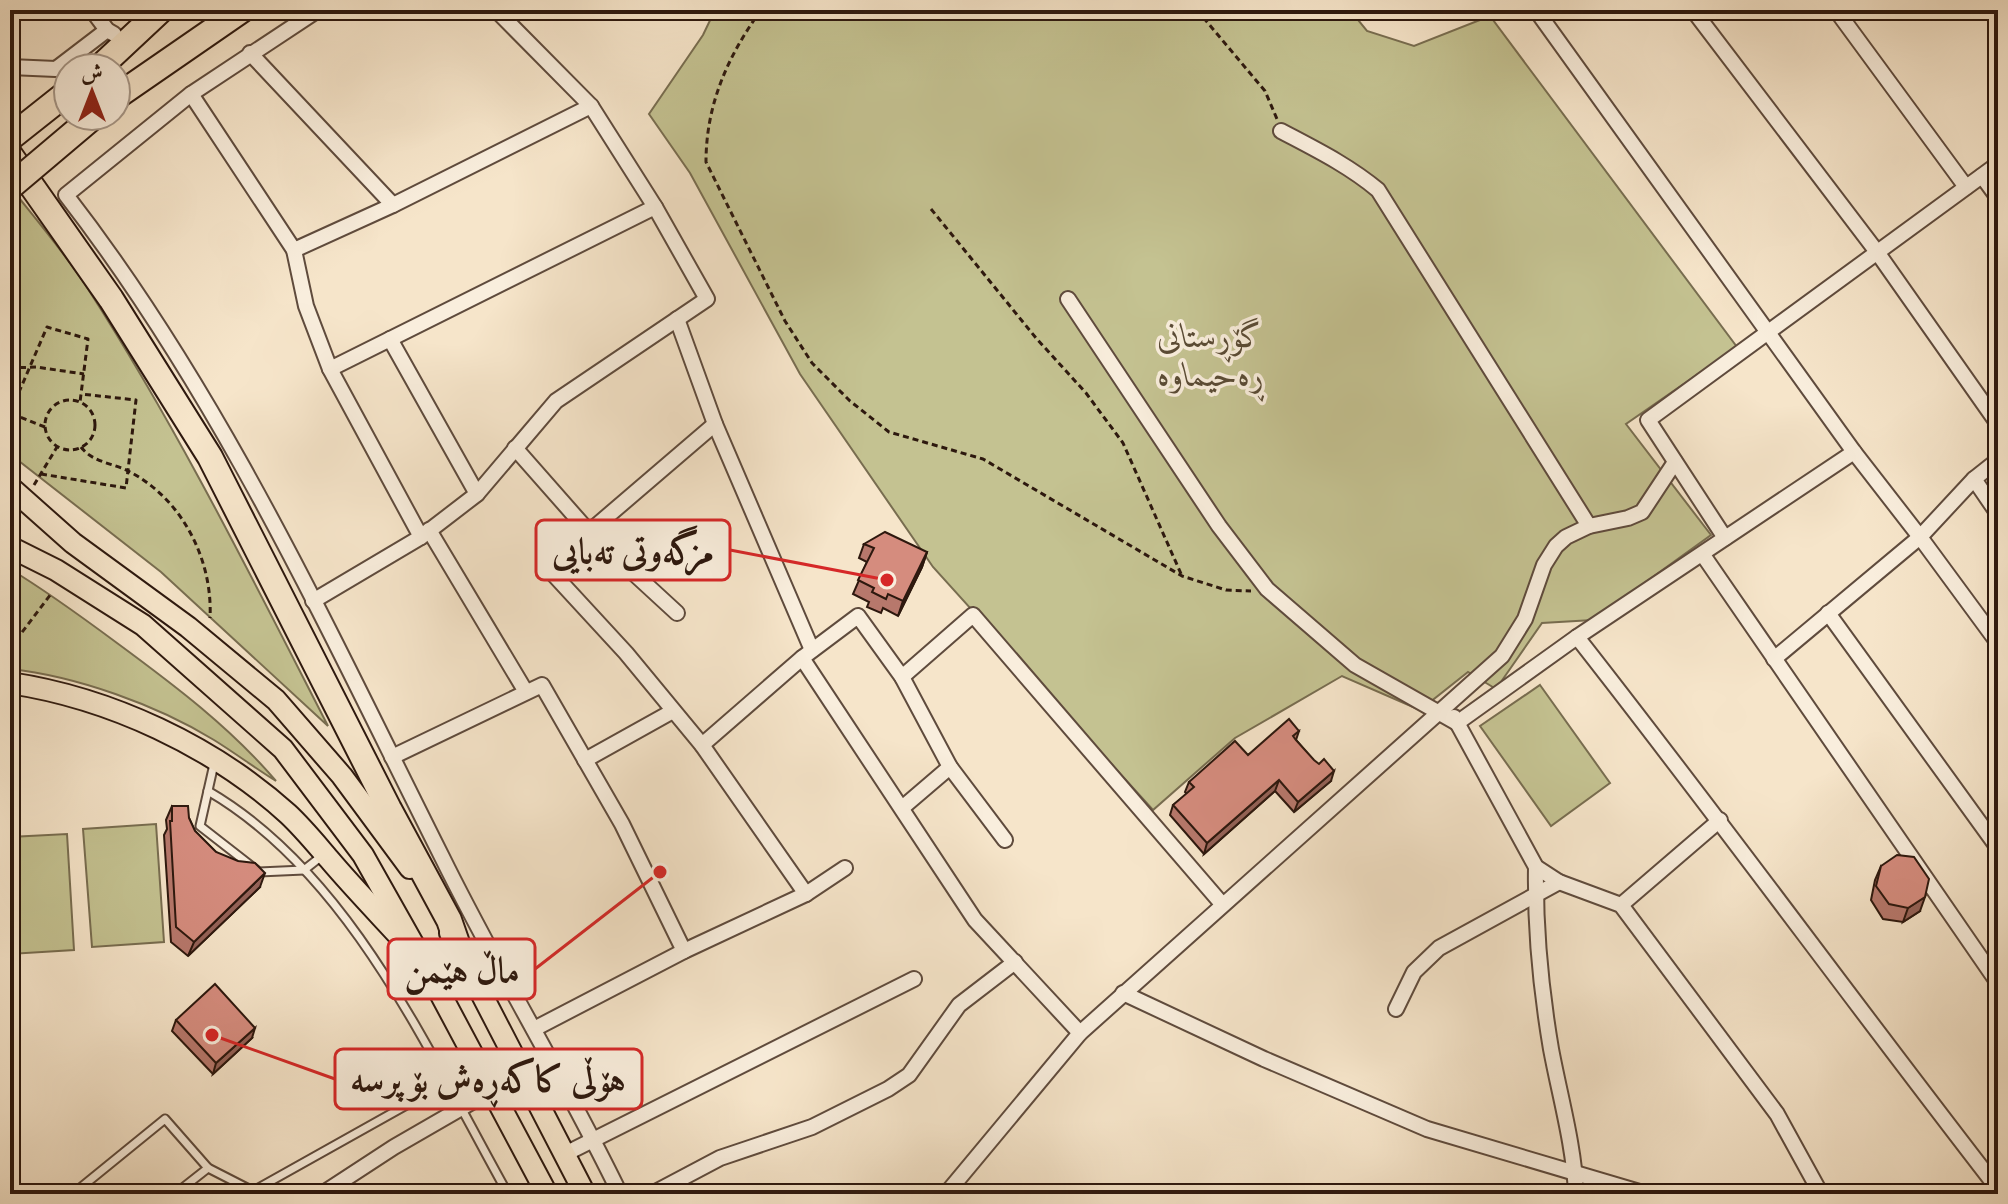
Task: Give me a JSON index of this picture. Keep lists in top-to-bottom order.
{
  "parks": ["گۆڕستانی ڕەحیماوە"],
  "places": ["مزگەوتی تەبایی", "ماڵ هێمن", "هۆڵی کاکەڕەش بۆ پرسە"],
  "north": "top"
}
